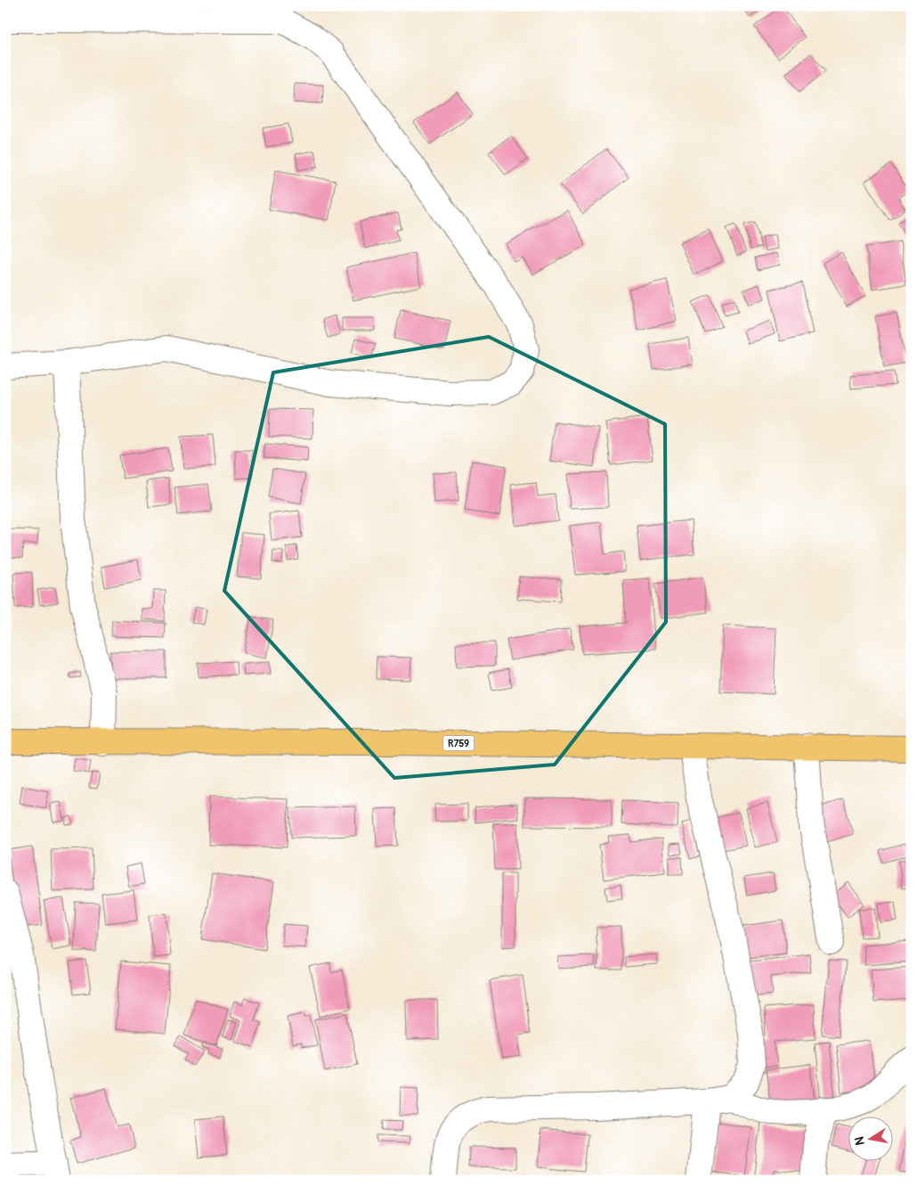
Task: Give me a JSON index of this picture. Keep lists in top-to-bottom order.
{
  "streets": {
    "main road": ["R759"]
  },
  "north": "left"
}
